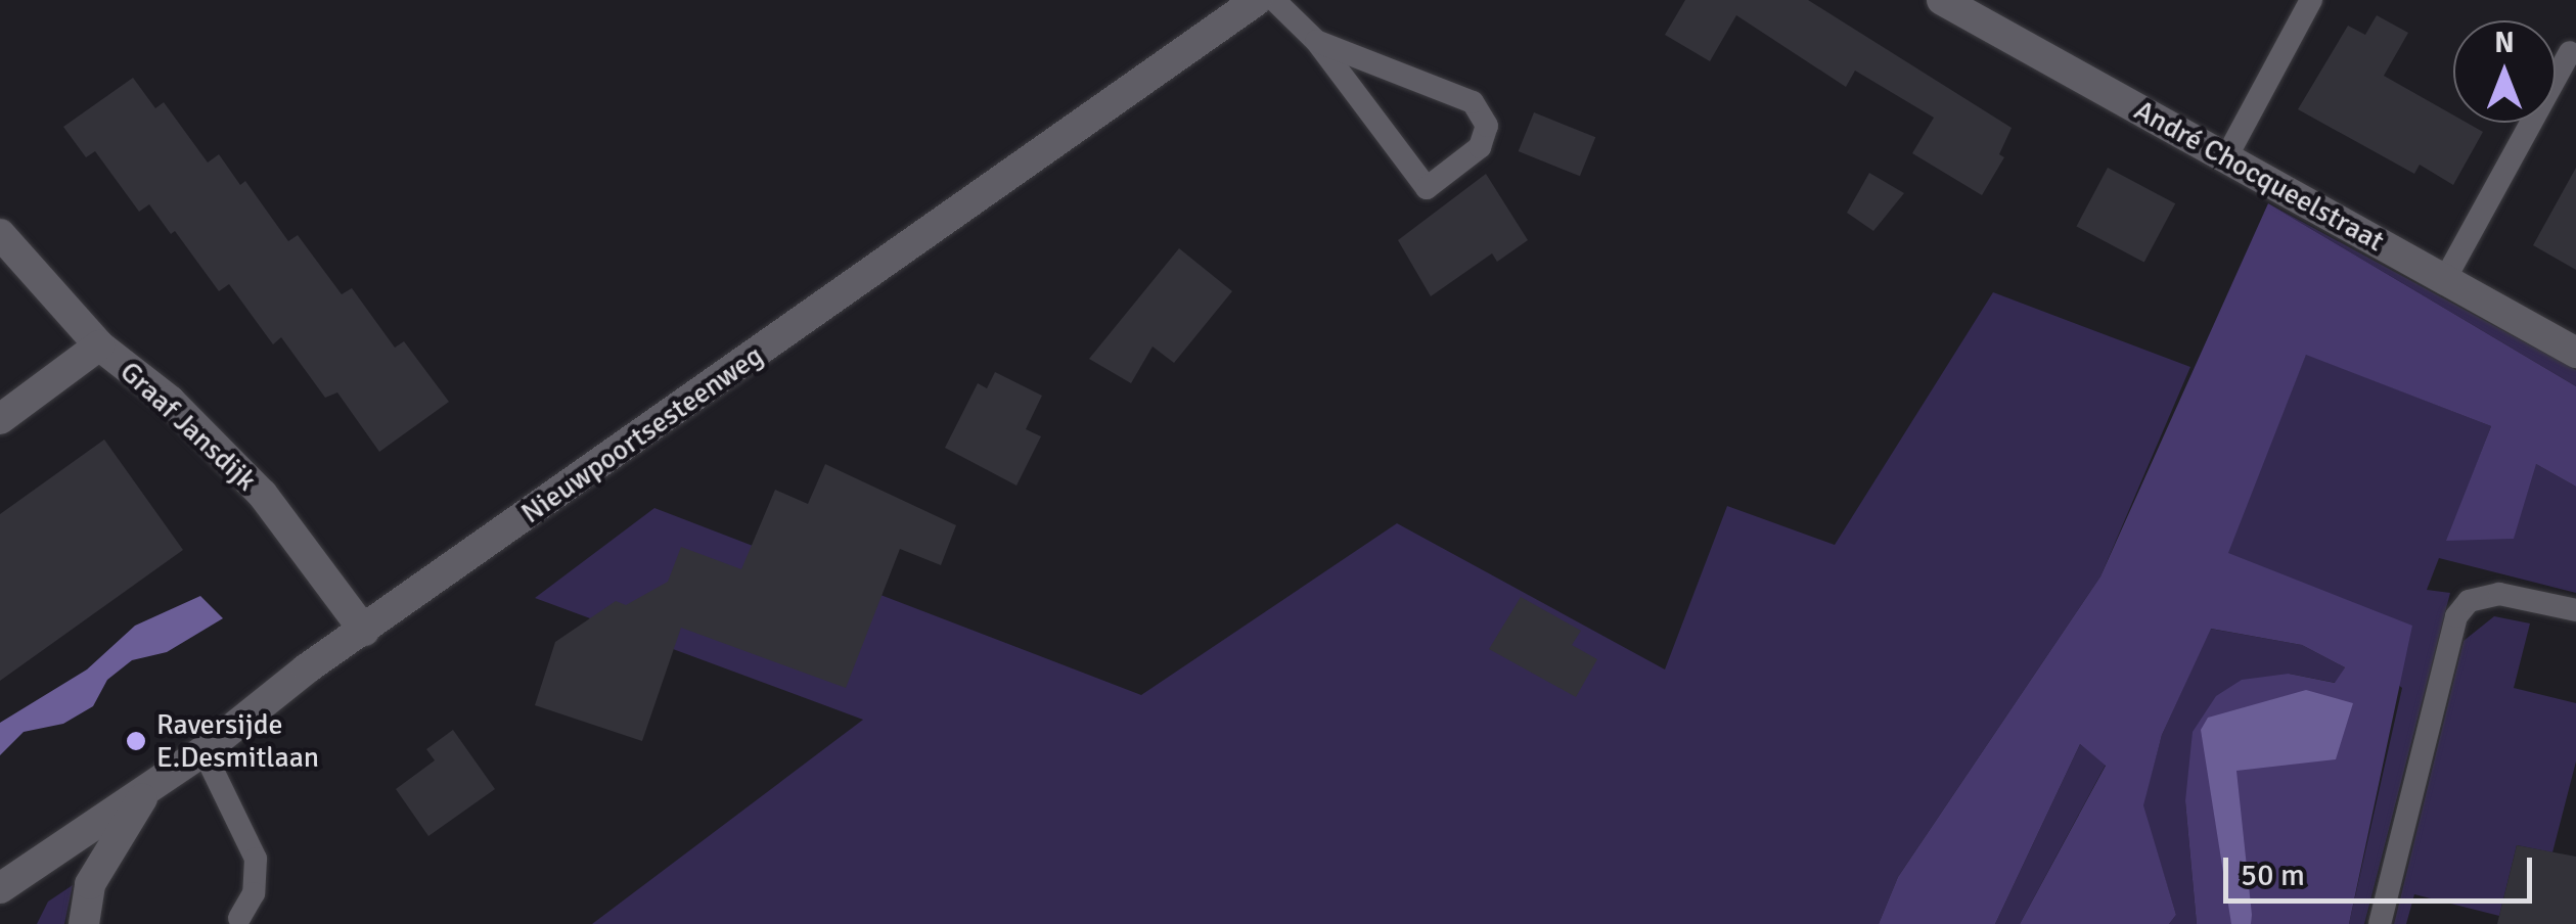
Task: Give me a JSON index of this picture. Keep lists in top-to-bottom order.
{
  "streets": {
    "main road": ["André Chocqueelstraat", "Graaf Jansdijk", "Nieuwpoortsesteenweg"]
  },
  "crossings": [
    ["Graaf Jansdijk", "Nieuwpoortsesteenweg"]
  ],
  "places": ["Raversijde E.Desmitlaan"],
  "scale_bar": "50 m",
  "north": "top"
}
